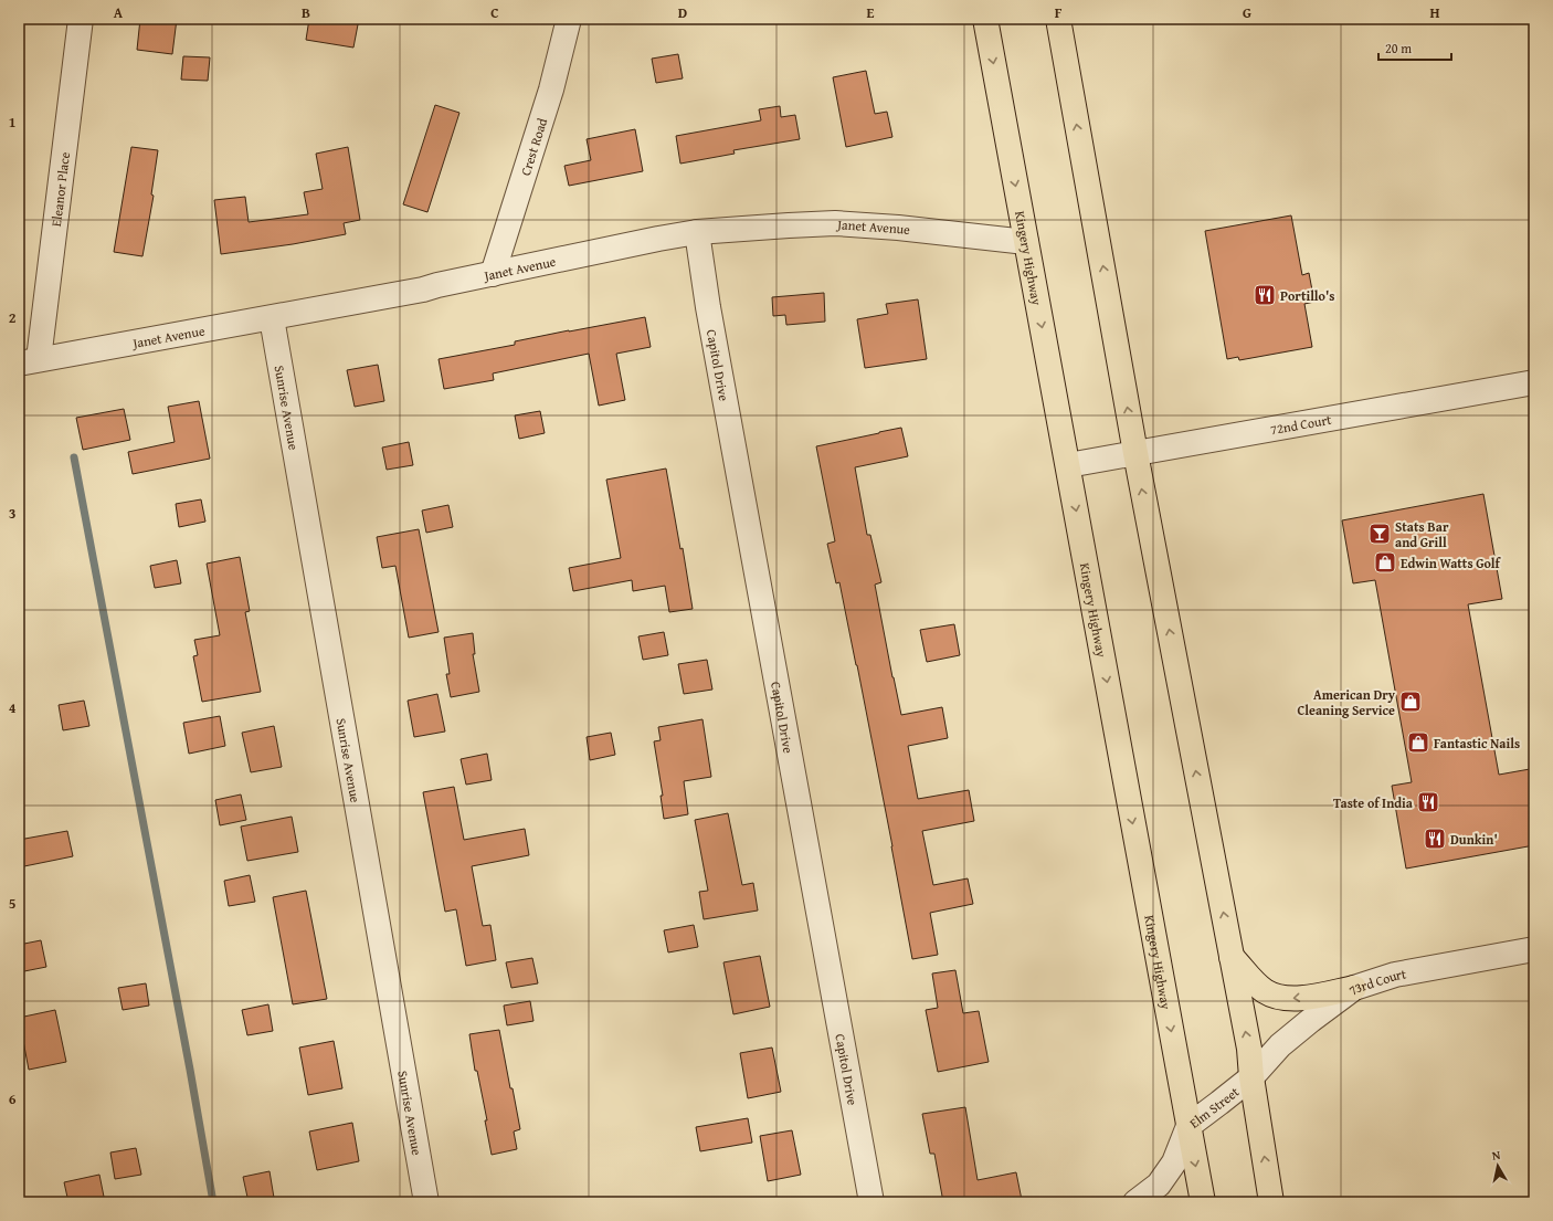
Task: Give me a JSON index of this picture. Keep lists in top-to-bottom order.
{
  "streets": {
    "highway": ["Kingery Highway"],
    "street": [
      "Crest Road",
      "Eleanor Place",
      "Janet Avenue",
      "Capitol Drive",
      "Sunrise Avenue",
      "72nd Court",
      "73rd Court",
      "Elm Street"
    ]
  },
  "crossings": [
    ["Crest Road", "Janet Avenue"],
    ["Eleanor Place", "Janet Avenue"],
    ["Janet Avenue", "Kingery Highway"],
    ["Janet Avenue", "Capitol Drive"],
    ["Janet Avenue", "Sunrise Avenue"],
    ["Kingery Highway", "72nd Court"],
    ["Kingery Highway", "Elm Street"],
    ["73rd Court", "Elm Street"]
  ],
  "places": {
    "restaurant": ["Portillo's", "Taste of India", "Dunkin'"],
    "bar": ["Stats Bar and Grill"],
    "shop": ["Edwin Watts Golf", "American Dry Cleaning Service", "Fantastic Nails"]
  },
  "scale_bar": "20 m",
  "north": "top",
  "grid": {
    "columns": [
      "A",
      "B",
      "C",
      "D",
      "E",
      "F",
      "G",
      "H"
    ],
    "rows": [
      "1",
      "2",
      "3",
      "4",
      "5",
      "6"
    ]
  }
}
